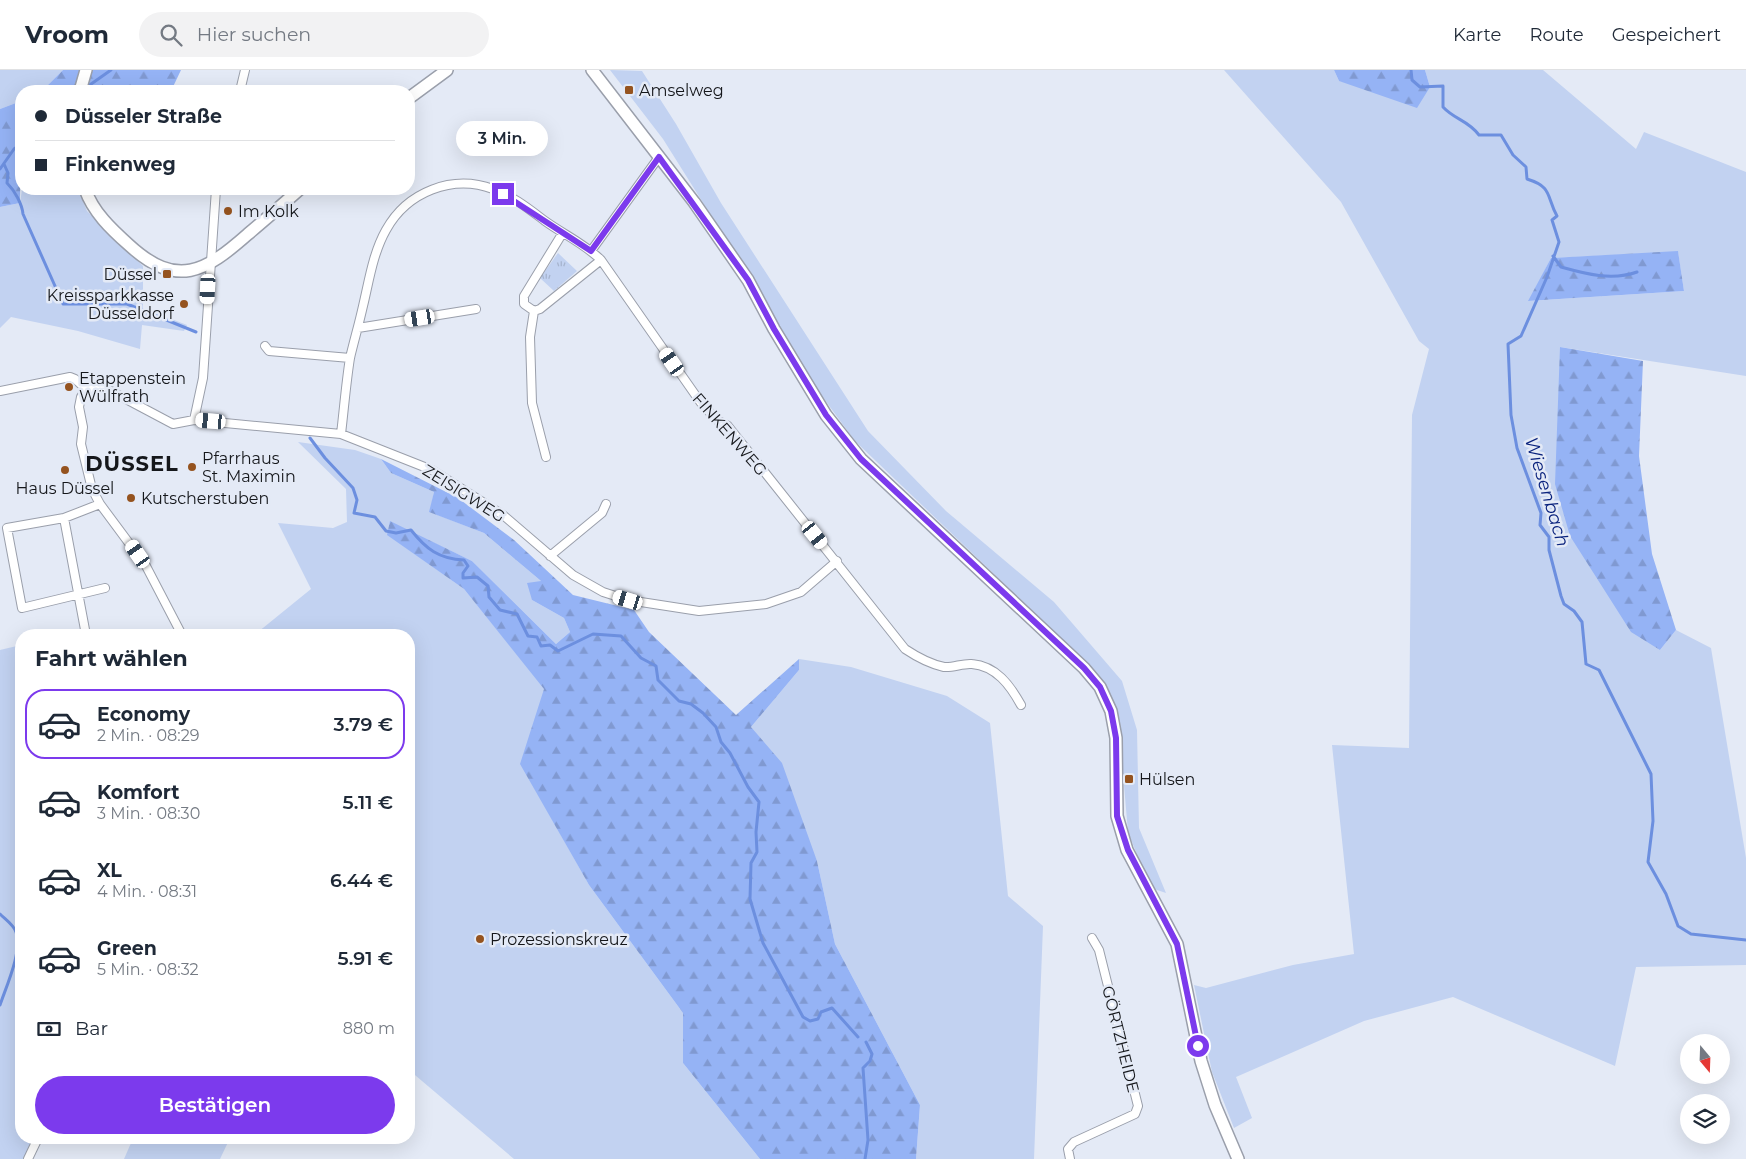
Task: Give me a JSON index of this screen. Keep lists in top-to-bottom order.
{
  "streets": {
    "street": ["FINKENWEG", "ZEISIGWEG", "GÖRTZHEIDE"]
  },
  "crossings": [
    ["FINKENWEG", "ZEISIGWEG"]
  ],
  "districts": ["DÜSSEL"],
  "water": ["Wiesenbach"],
  "places": {
    "transit": ["Amselweg", "Düssel", "Hülsen"],
    "other": [
      "Im Kolk",
      "Kreissparkkasse Düsseldorf",
      "Etappenstein Wülfrath",
      "Pfarrhaus St. Maximin",
      "Haus Düssel",
      "Kutscherstuben",
      "Prozessionskreuz"
    ]
  },
  "north": "bottom",
  "page": {
    "header": "Vroom",
    "search": "Hier suchen",
    "nav": ["Karte", "Route", "Gespeichert"],
    "banner": ["Düsseler Straße", "Finkenweg"],
    "bubble": "3 Min.",
    "heading": "Fahrt wählen",
    "list": [
      {
        "name": "Economy",
        "note": "2 Min. · 08:29",
        "value": "3.79 €"
      },
      {
        "name": "Komfort",
        "note": "3 Min. · 08:30",
        "value": "5.11 €"
      },
      {
        "name": "XL",
        "note": "4 Min. · 08:31",
        "value": "6.44 €"
      },
      {
        "name": "Green",
        "note": "5 Min. · 08:32",
        "value": "5.91 €"
      }
    ],
    "pay": ["Bar", "880 m"],
    "buttons": "Bestätigen"
  }
}
